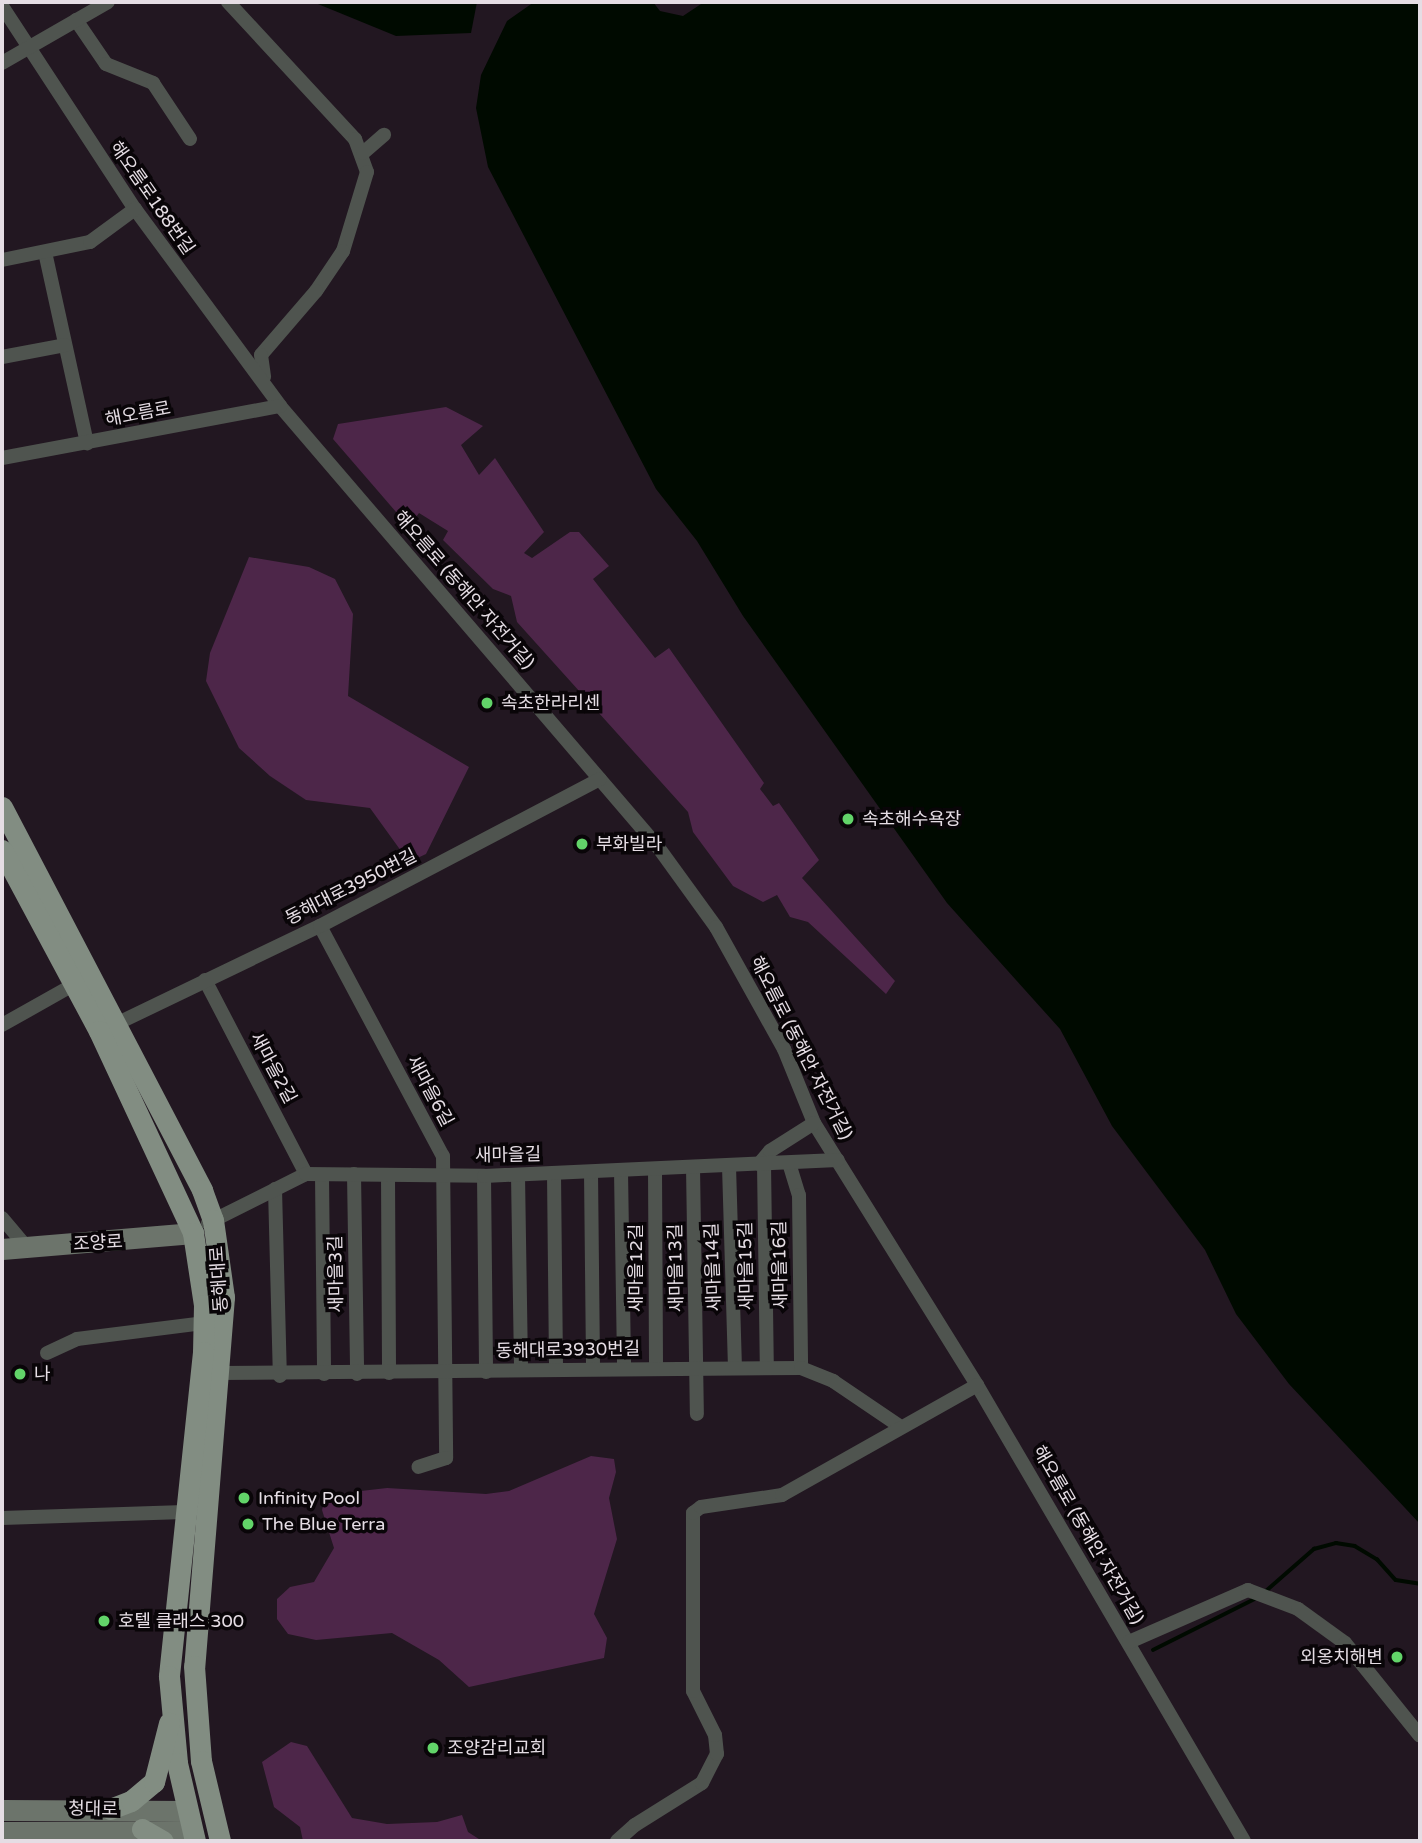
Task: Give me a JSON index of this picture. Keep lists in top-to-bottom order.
{
  "streets": {
    "main road": ["동해대로"],
    "street": [
      "해오름로188번길",
      "해오름로",
      "해오름로 (동해안 자전거길)",
      "동해대로3950번길",
      "새마을2길",
      "새마을6길",
      "새마을길",
      "조양로",
      "새마을16길",
      "새마을15길",
      "새마을14길",
      "새마을12길",
      "새마을13길",
      "새마을3길",
      "동해대로3930번길",
      "청대로"
    ]
  },
  "crossings": [
    ["해오름로188번길", "해오름로"],
    ["해오름로188번길", "해오름로 (동해안 자전거길)"],
    ["해오름로", "해오름로 (동해안 자전거길)"],
    ["해오름로 (동해안 자전거길)", "동해대로3950번길"],
    ["해오름로 (동해안 자전거길)", "새마을길"],
    ["동해대로3950번길", "새마을2길"],
    ["동해대로3950번길", "새마을6길"],
    ["동해대로3950번길", "동해대로"],
    ["새마을2길", "새마을길"],
    ["새마을6길", "새마을길"],
    ["새마을6길", "동해대로3930번길"],
    ["새마을길", "조양로"],
    ["새마을길", "새마을16길"],
    ["새마을길", "새마을15길"],
    ["새마을길", "새마을14길"],
    ["새마을길", "새마을12길"],
    ["새마을길", "새마을13길"],
    ["새마을길", "새마을3길"],
    ["새마을길", "동해대로"],
    ["조양로", "동해대로"],
    ["새마을16길", "동해대로3930번길"],
    ["새마을15길", "동해대로3930번길"],
    ["새마을14길", "동해대로3930번길"],
    ["새마을12길", "동해대로3930번길"],
    ["새마을13길", "동해대로3930번길"],
    ["새마을3길", "동해대로3930번길"],
    ["동해대로", "동해대로3930번길"],
    ["동해대로", "청대로"]
  ],
  "places": [
    "속초한라리센",
    "속초해수욕장",
    "부화빌라",
    "나",
    "Infinity Pool",
    "The Blue Terra",
    "호텔 클래스 300",
    "외옹치해변",
    "조양감리교회"
  ]
}
